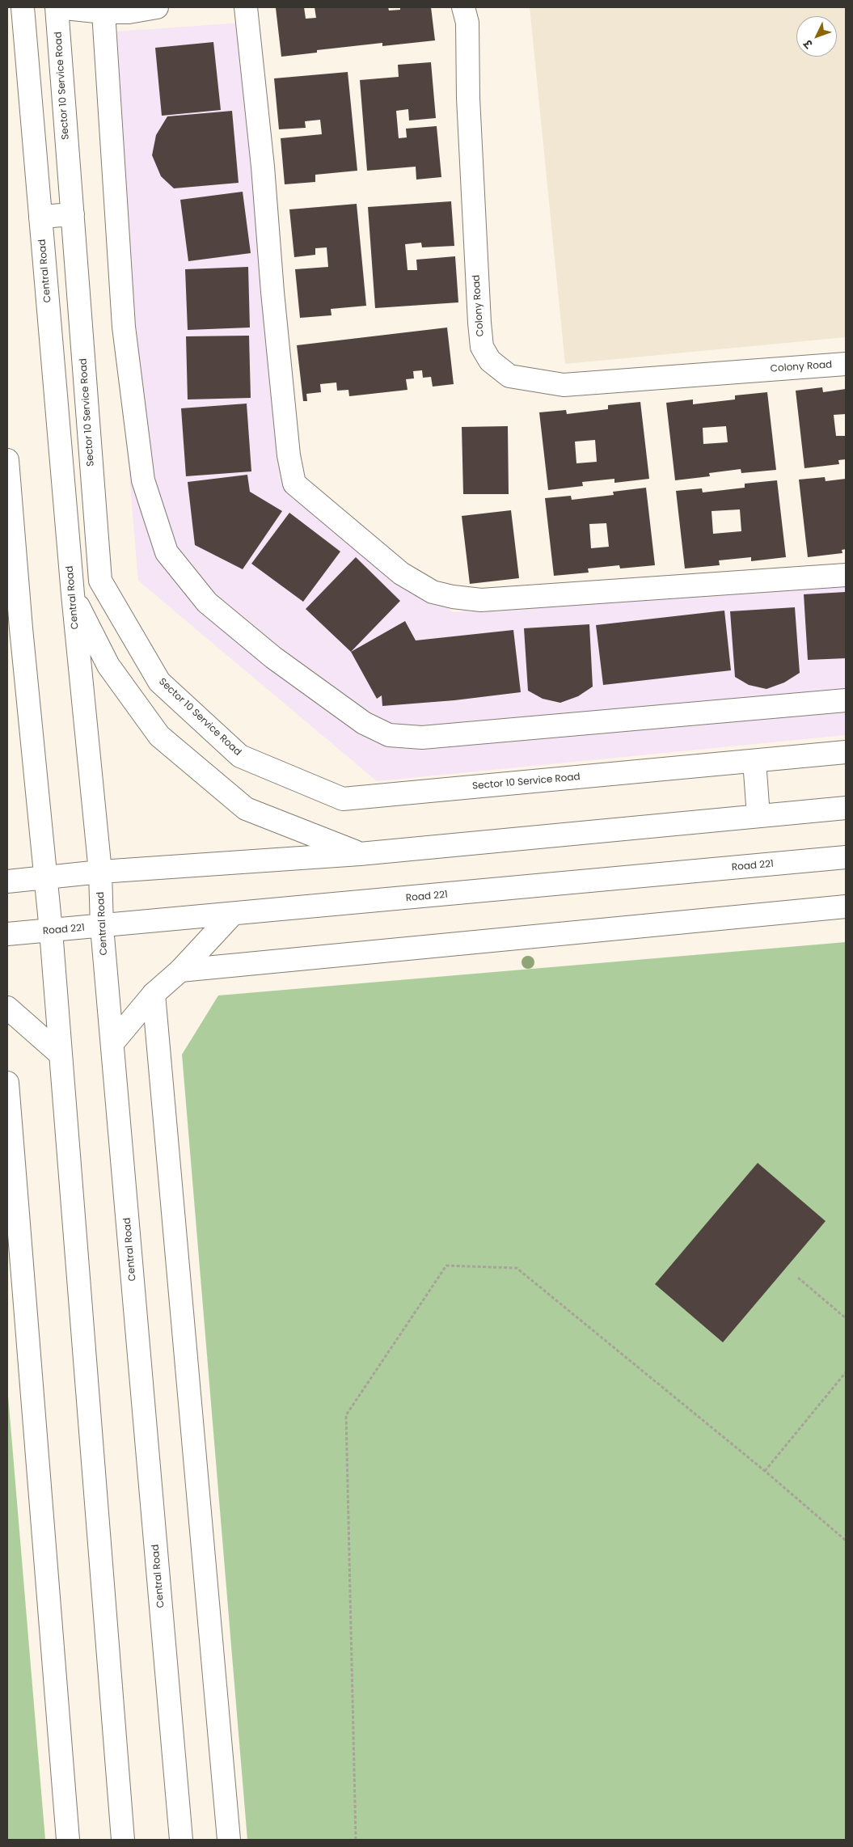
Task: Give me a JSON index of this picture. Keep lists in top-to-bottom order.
{
  "streets": {
    "street": [
      "Sector 10 Service Road",
      "Central Road",
      "Colony Road",
      "Road 221"
    ]
  },
  "crossings": [
    ["Central Road", "Road 221"]
  ],
  "north": "bottom left"
}
